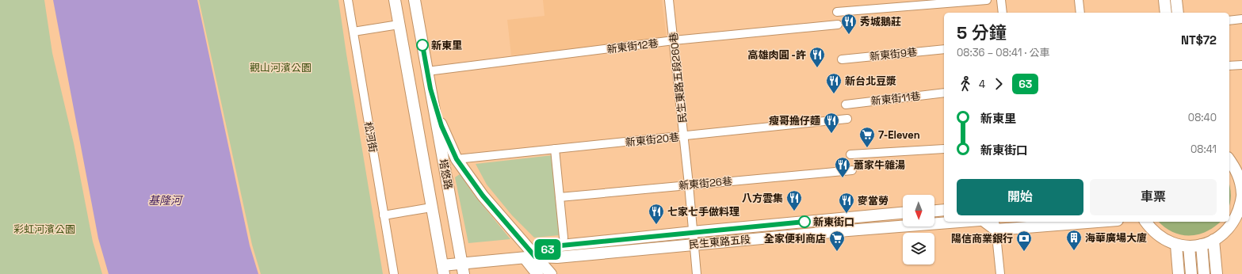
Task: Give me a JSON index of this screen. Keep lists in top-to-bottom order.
{
  "streets": {
    "street": [
      "新東街12巷",
      "新東街9巷",
      "民生東路五段260巷",
      "新東街11巷",
      "松河街",
      "新東街20巷",
      "塔悠路",
      "新東街26巷",
      "民生東路五段"
    ]
  },
  "crossings": [
    ["新東街12巷", "民生東路五段260巷"],
    ["新東街12巷", "塔悠路"],
    ["民生東路五段260巷", "新東街20巷"],
    ["民生東路五段260巷", "新東街26巷"],
    ["民生東路五段260巷", "民生東路五段"],
    ["塔悠路", "民生東路五段"]
  ],
  "water": ["基隆河"],
  "parks": ["觀山河濱公園", "彩虹河濱公園"],
  "places": {
    "restaurant": [
      "秀城鵝莊",
      "高雄肉圓 -許",
      "新台北豆漿",
      "瘦哥擔仔麵",
      "蕭家牛雜湯",
      "八方雲集",
      "麥當勞",
      "七家七手做料理"
    ],
    "other": ["新東里", "新東街口"],
    "supermarket": ["7-Eleven", "全家便利商店"],
    "building": ["海華廣場大廈"],
    "bank": ["陽信商業銀行"]
  },
  "lines": ["bus line 63"],
  "north": "bottom",
  "page": {
    "on_map": "63",
    "heading": ["5 分鐘", "08:36 – 08:41 · 公車", "NT$72"],
    "legs": ["4", "63"],
    "list": [
      {
        "name": "新東里",
        "value": "08:40"
      },
      {
        "name": "新東街口",
        "value": "08:41"
      }
    ],
    "buttons": ["開始", "車票"]
  }
}
